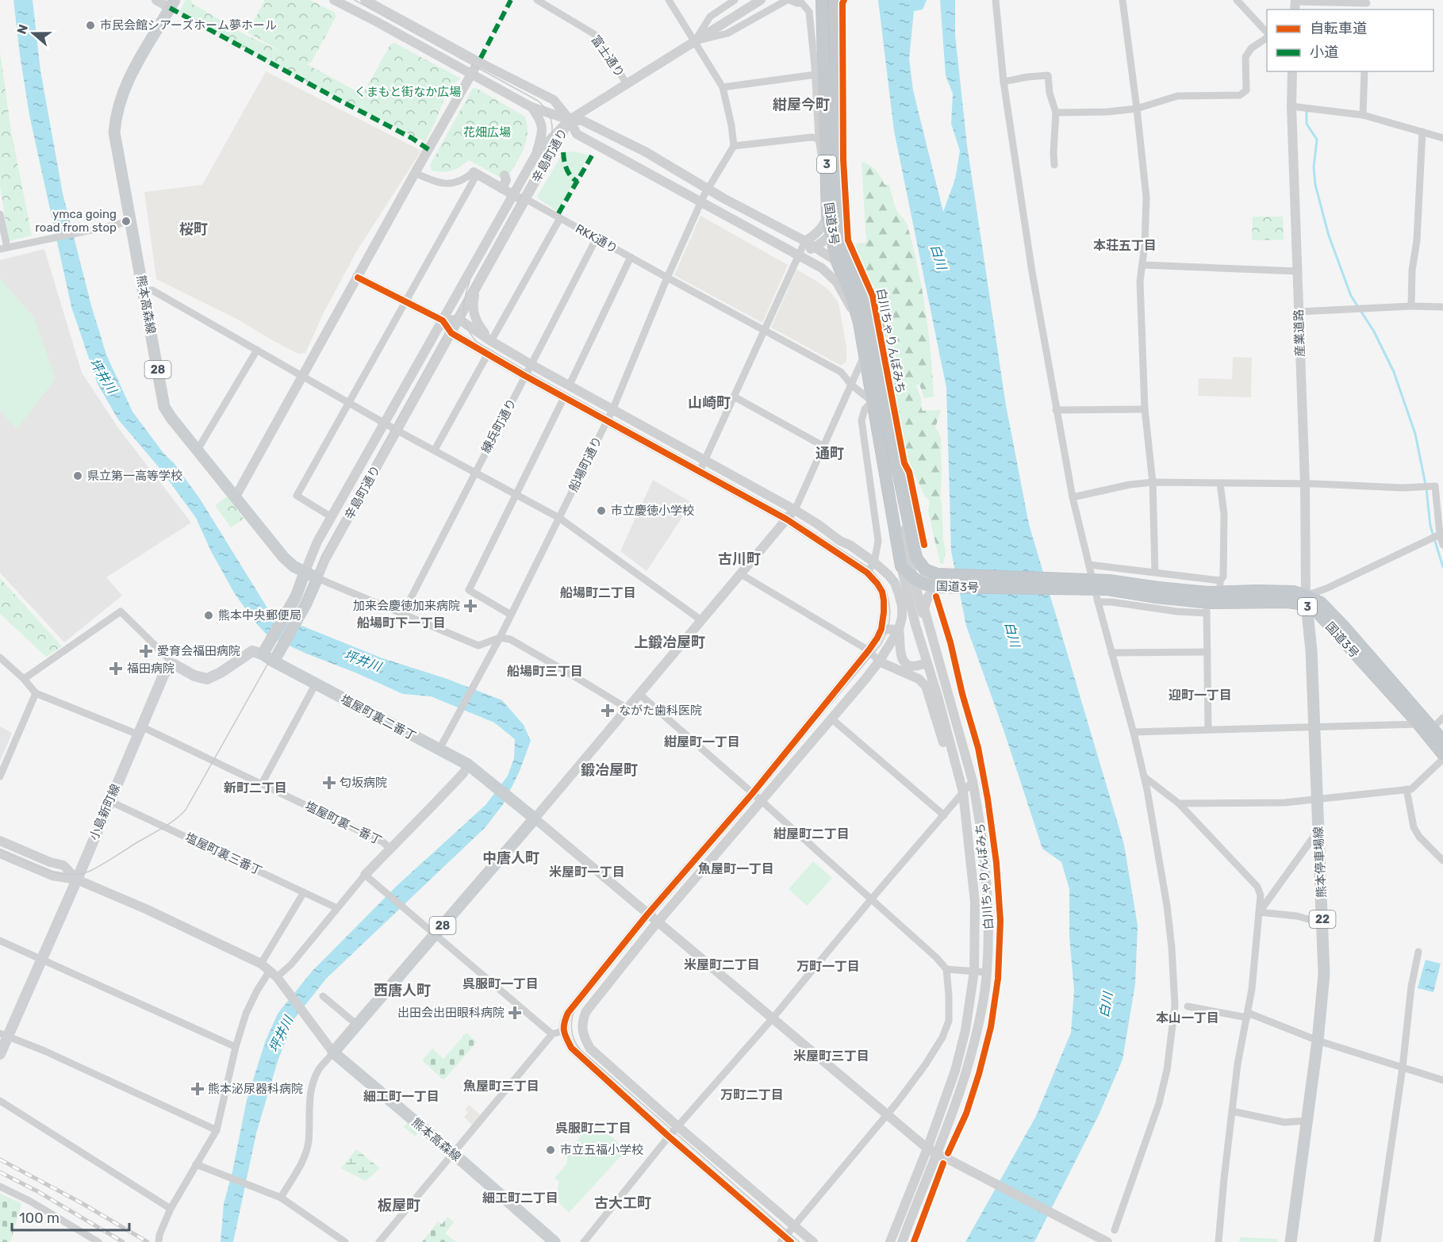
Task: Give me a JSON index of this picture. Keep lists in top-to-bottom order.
{
  "streets": {
    "highway": ["3", "国道3号"],
    "main road": [
      "熊本高森線",
      "28",
      "塩屋町裏二番丁",
      "小島新町線",
      "熊本停車場線",
      "22"
    ],
    "street": [
      "富士通り",
      "辛島町通り",
      "RKK通り",
      "産業道路",
      "練兵町通り",
      "船場町通り",
      "塩屋町裏一番丁",
      "塩屋町裏三番丁"
    ],
    "cycle path": ["白川ちゃりんぽみち"]
  },
  "crossings": [
    ["辛島町通り", "RKK通り"],
    ["辛島町通り", "熊本高森線"],
    ["国道3号", "RKK通り"],
    ["国道3号", "産業道路"],
    ["国道3号", "熊本停車場線"],
    ["RKK通り", "練兵町通り"],
    ["RKK通り", "船場町通り"],
    ["熊本高森線", "28"],
    ["産業道路", "熊本停車場線"],
    ["28", "塩屋町裏二番丁"],
    ["船場町通り", "塩屋町裏二番丁"],
    ["小島新町線", "塩屋町裏一番丁"],
    ["小島新町線", "塩屋町裏三番丁"]
  ],
  "districts": [
    "紺屋今町",
    "桜町",
    "本荘五丁目",
    "山崎町",
    "通町",
    "古川町",
    "船場町二丁目",
    "船場町下一丁目",
    "上鍛冶屋町",
    "船場町三丁目",
    "迎町一丁目",
    "紺屋町一丁目",
    "鍛冶屋町",
    "新町二丁目",
    "紺屋町二丁目",
    "中唐人町",
    "魚屋町一丁目",
    "米屋町一丁目",
    "米屋町二丁目",
    "万町一丁目",
    "呉服町一丁目",
    "西唐人町",
    "本山一丁目",
    "米屋町三丁目",
    "魚屋町三丁目",
    "万町二丁目",
    "細工町一丁目",
    "呉服町二丁目",
    "細工町二丁目",
    "古大工町",
    "板屋町"
  ],
  "water": ["白川", "坪井川"],
  "parks": ["くまもと街なか広場", "花畑広場"],
  "places": {
    "other": [
      "市民会館シアーズホーム夢ホール",
      "ymca going road from stop",
      "県立第一高等学校",
      "市立慶徳小学校",
      "熊本中央郵便局",
      "市立五福小学校"
    ],
    "health": [
      "加来会慶徳加来病院",
      "愛育会福田病院",
      "福田病院",
      "ながた歯科医院",
      "匂坂病院",
      "出田会出田眼科病院",
      "熊本泌尿器科病院"
    ]
  },
  "legend": ["自転車道", "小道"],
  "scale_bar": "100 m",
  "north": "left"
}
